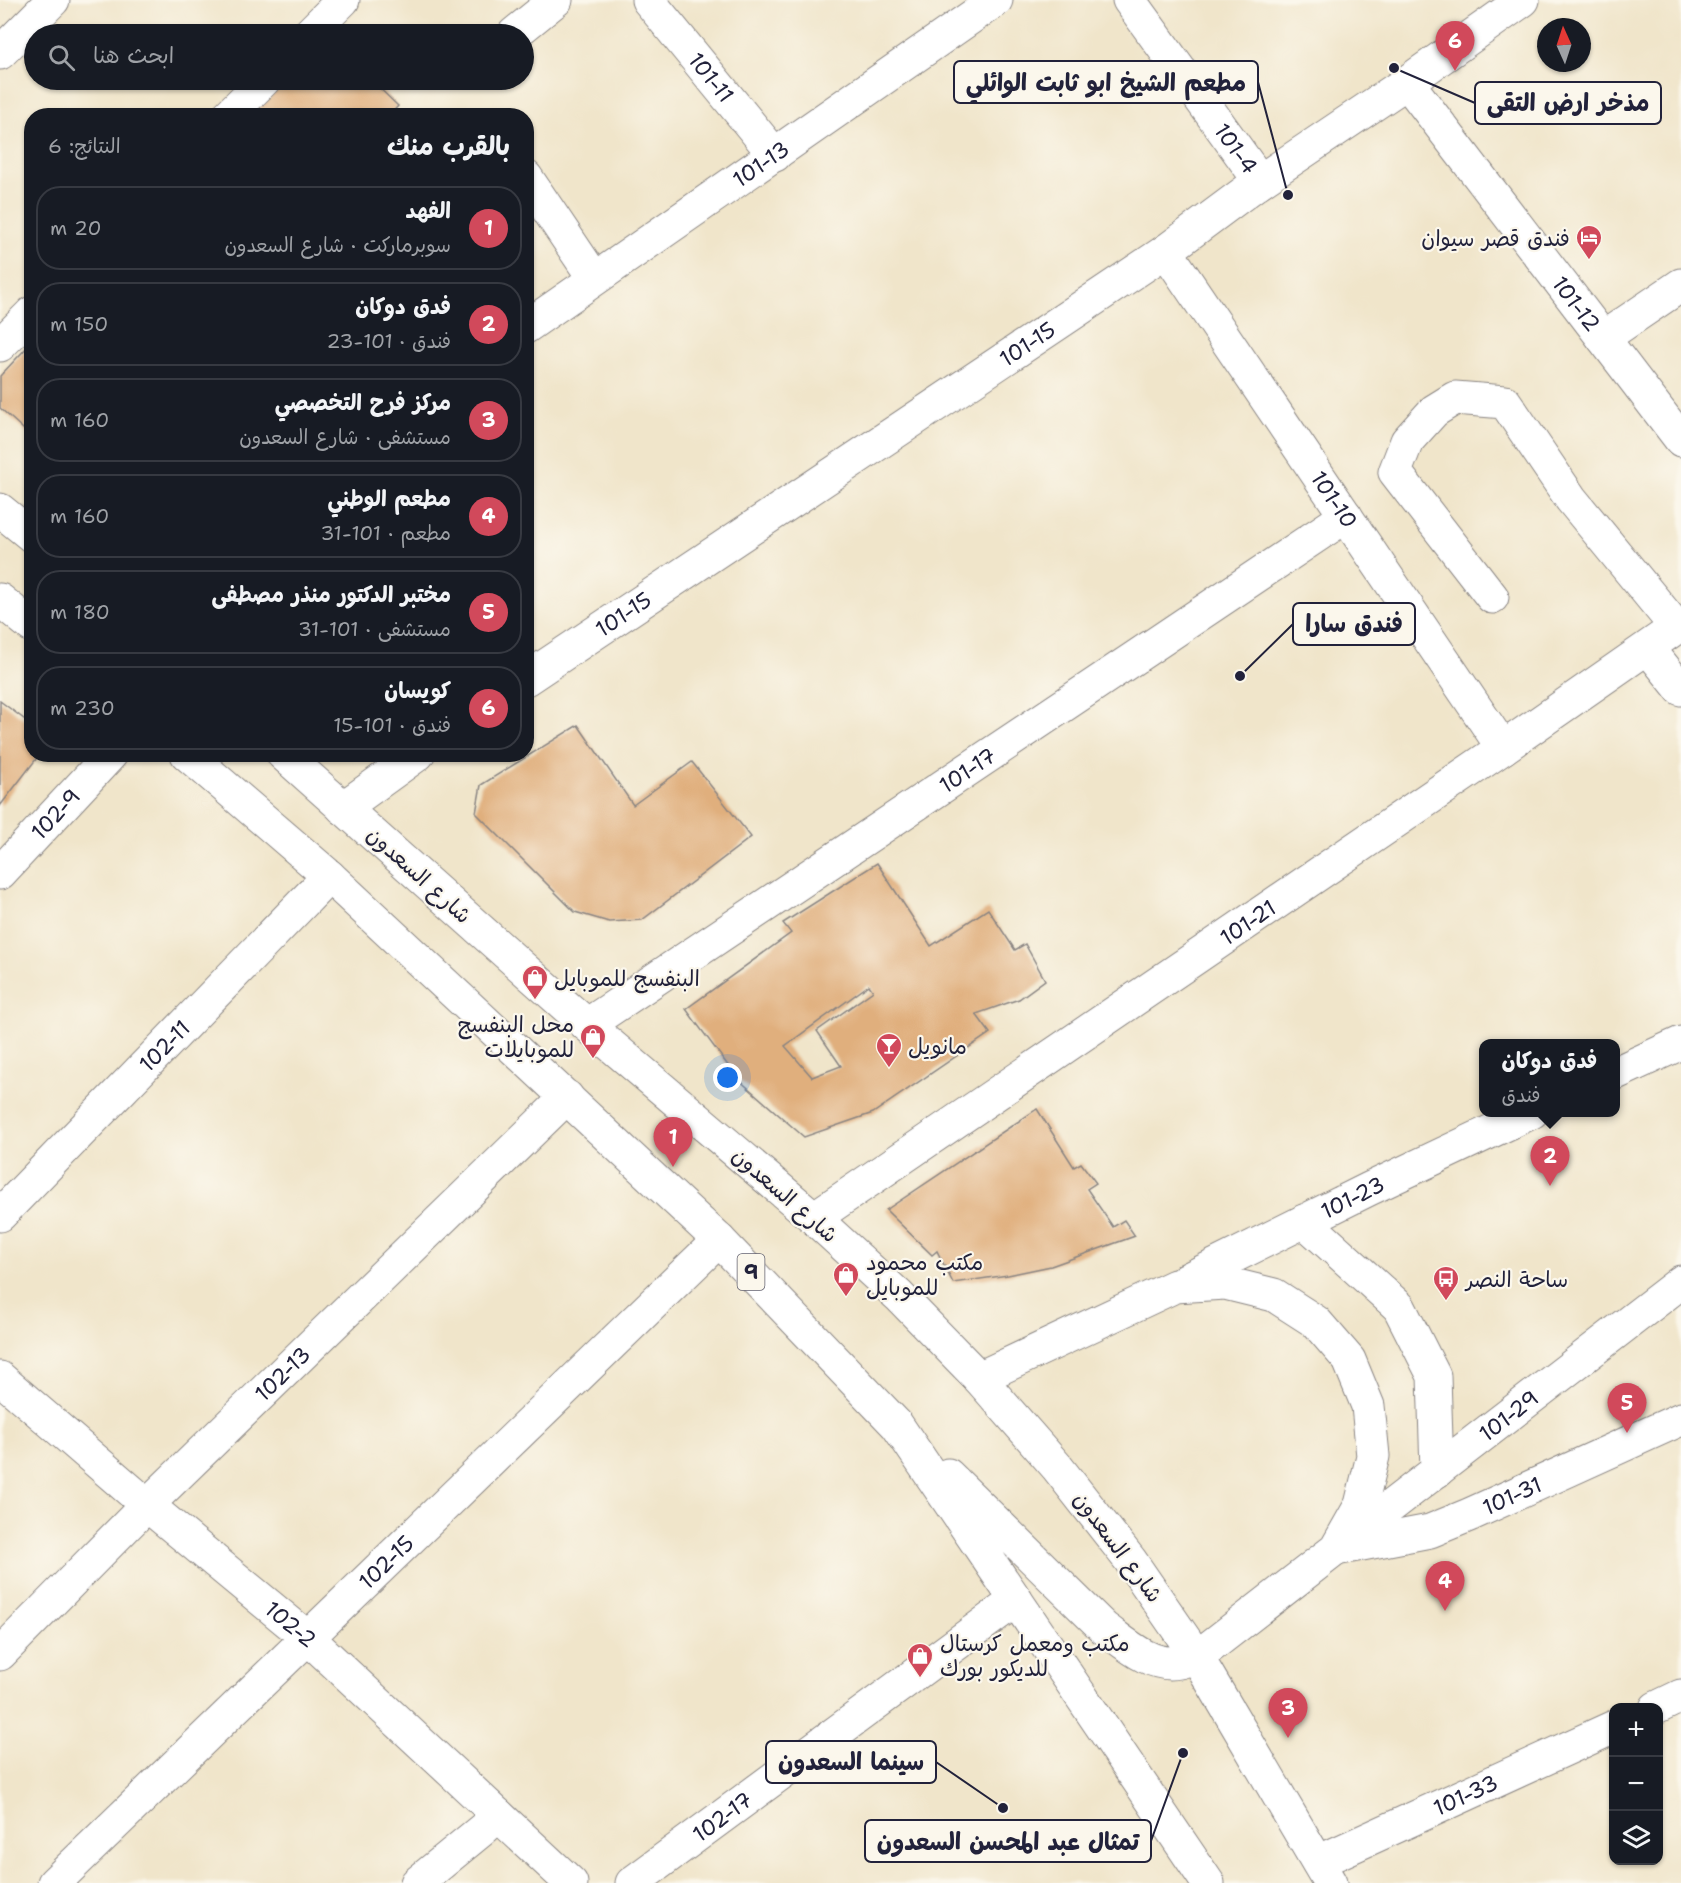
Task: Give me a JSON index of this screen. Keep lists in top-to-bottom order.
{
  "streets": {
    "street": [
      "101-11",
      "101-4",
      "101-13",
      "101-12",
      "101-15",
      "101-10",
      "101-17",
      "102-9",
      "شارع السعدون",
      "101-21",
      "102-11",
      "101-23",
      "9",
      "102-13",
      "101-29",
      "101-31",
      "102-15",
      "102-2",
      "101-33",
      "102-17"
    ]
  },
  "crossings": [
    ["101-11", "101-13"],
    ["101-4", "101-15"],
    ["101-12", "101-15"],
    ["101-15", "101-10"],
    ["101-10", "101-17"],
    ["101-10", "101-21"],
    ["101-17", "شارع السعدون"],
    ["شارع السعدون", "101-21"],
    ["شارع السعدون", "101-33"],
    ["102-11", "9"],
    ["9", "102-13"],
    ["9", "102-15"],
    ["9", "102-17"],
    ["102-13", "102-2"],
    ["101-29", "101-31"],
    ["102-15", "102-2"]
  ],
  "places": {
    "other": [
      "مذخر ارض التقى",
      "مطعم الشيخ ابو ثابت الوائلي",
      "فندق سارا",
      "تمثال عبد المحسن السعدون",
      "سينما السعدون"
    ],
    "hotel": ["فندق قصر سيوان"],
    "shop": [
      "البنفسج للموبايل",
      "محل البنفسج للموبايلات",
      "مكتب محمود للموبايل",
      "مكتب ومعمل كرستال للديكور بورك"
    ],
    "bar": ["مانويل"],
    "bus stop": ["ساحة النصر"]
  },
  "north": "top",
  "page": {
    "pins": [
      "6",
      "1",
      "2",
      "5",
      "4",
      "3"
    ],
    "search": "ابحث هنا",
    "heading": ["بالقرب منك", "النتائج: 6"],
    "list": [
      {
        "mark": "1",
        "name": "الفهد",
        "note": "سوبرماركت · شارع السعدون",
        "value": "20 m"
      },
      {
        "mark": "2",
        "name": "فدق دوكان",
        "note": "فندق · 101-23",
        "value": "150 m"
      },
      {
        "mark": "3",
        "name": "مركز فرح التخصصي",
        "note": "مستشفى · شارع السعدون",
        "value": "160 m"
      },
      {
        "mark": "4",
        "name": "مطعم الوطني",
        "note": "مطعم · 101-31",
        "value": "160 m"
      },
      {
        "mark": "5",
        "name": "مختبر الدكتور منذر مصطفى",
        "note": "مستشفى · 101-31",
        "value": "180 m"
      },
      {
        "mark": "6",
        "name": "كويسان",
        "note": "فندق · 101-15",
        "value": "230 m"
      }
    ],
    "popup": ["فدق دوكان", "فندق"],
    "map_buttons": ["+", "−"]
  }
}
